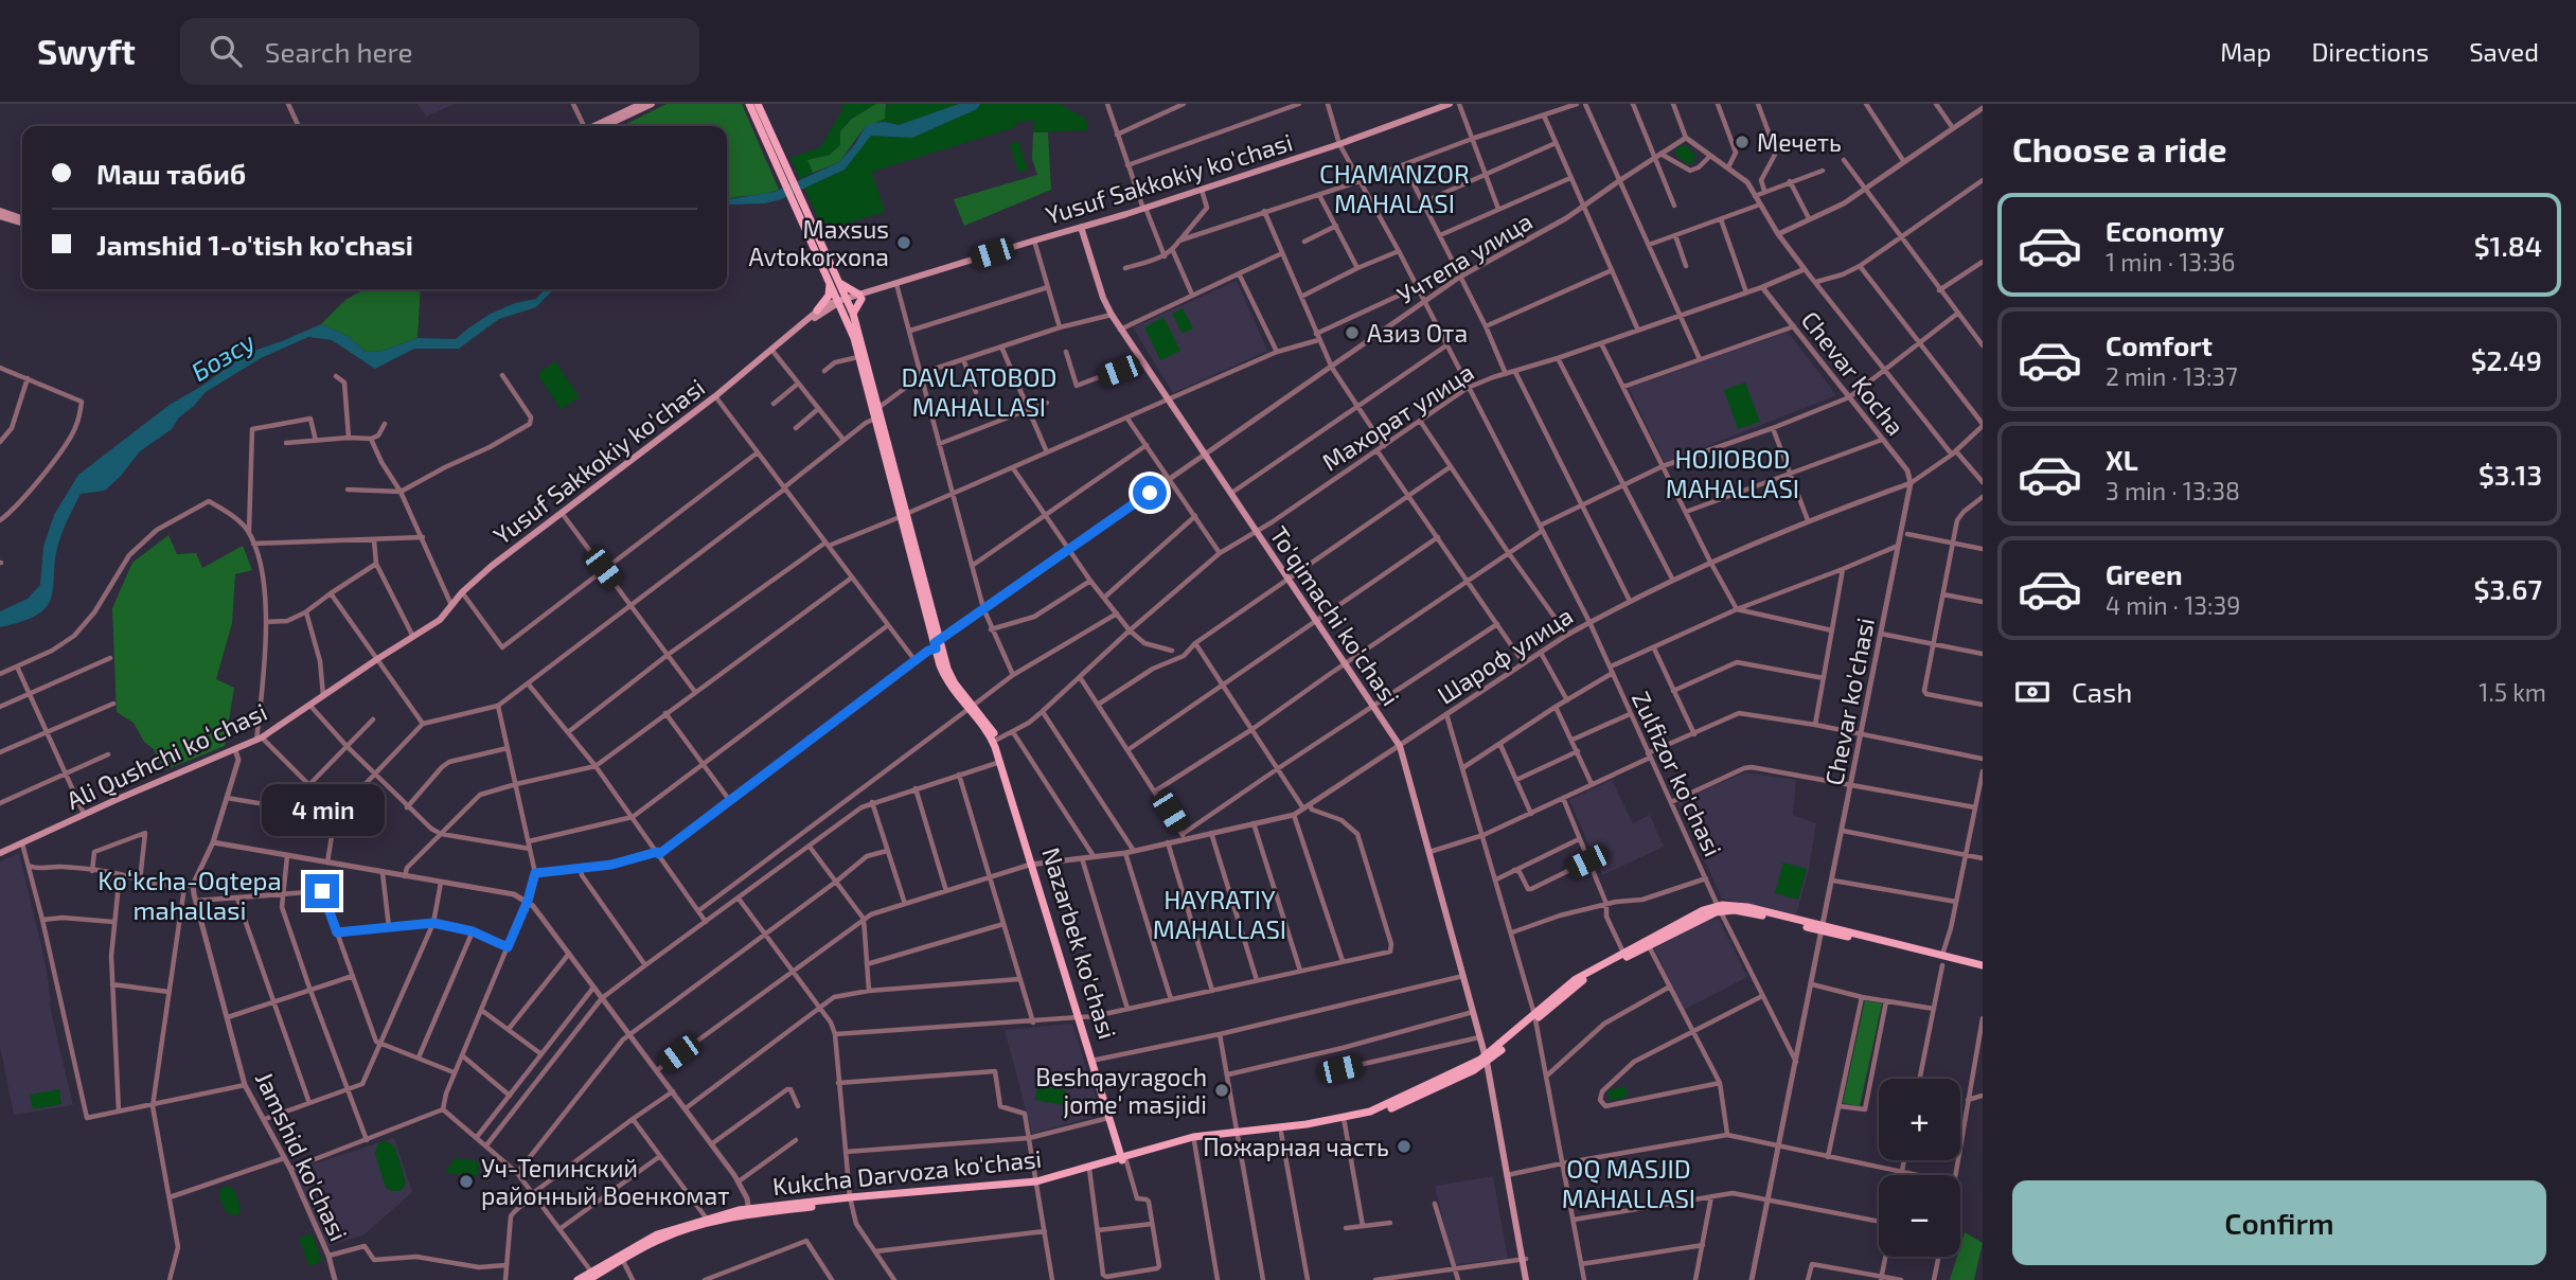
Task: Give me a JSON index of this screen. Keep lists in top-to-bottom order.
{
  "streets": {
    "main road": [
      "Yusuf Sakkokiy ko'chasi",
      "To'qimachi ko'chasi",
      "Ali Qushchi koʻchasi",
      "Nazarbek ko'chasi",
      "Kukcha Darvoza ko'chasi"
    ],
    "street": [
      "Учтепа улица",
      "Chevar Kocha",
      "Махорат улица",
      "Шароф улица",
      "Chevar ko'chasi",
      "Zulfizor ko'chasi",
      "Jamshid ko'chasi"
    ]
  },
  "crossings": [
    ["Yusuf Sakkokiy ko'chasi", "To'qimachi ko'chasi"],
    ["Yusuf Sakkokiy ko'chasi", "Ali Qushchi koʻchasi"],
    ["Yusuf Sakkokiy ko'chasi", "Zulfizor ko'chasi"],
    ["Учтепа улица", "To'qimachi ko'chasi"],
    ["Учтепа улица", "Zulfizor ko'chasi"],
    ["Учтепа улица", "Nazarbek ko'chasi"],
    ["Chevar Kocha", "Махорат улица"],
    ["Chevar Kocha", "Шароф улица"],
    ["Chevar Kocha", "Chevar ko'chasi"],
    ["Махорат улица", "To'qimachi ko'chasi"],
    ["Махорат улица", "Zulfizor ko'chasi"],
    ["Махорат улица", "Nazarbek ko'chasi"],
    ["To'qimachi ko'chasi", "Шароф улица"],
    ["To'qimachi ko'chasi", "Kukcha Darvoza ko'chasi"],
    ["Шароф улица", "Chevar ko'chasi"],
    ["Шароф улица", "Zulfizor ko'chasi"],
    ["Шароф улица", "Nazarbek ko'chasi"],
    ["Chevar ko'chasi", "Kukcha Darvoza ko'chasi"],
    ["Zulfizor ko'chasi", "Kukcha Darvoza ko'chasi"],
    ["Nazarbek ko'chasi", "Kukcha Darvoza ko'chasi"]
  ],
  "districts": [
    "CHAMANZOR MAHALASI",
    "DAVLATOBOD MAHALLASI",
    "HOJIOBOD MAHALLASI",
    "Koʻkcha-Oqtepa mahallasi",
    "HAYRATIY MAHALLASI",
    "OQ MASJID MAHALLASI"
  ],
  "water": ["Бозсу"],
  "places": [
    "Мечеть",
    "Maxsus Avtokorxona",
    "Азиз Ота",
    "Beshqayragoch jome' masjidi",
    "Пожарная часть",
    "Уч-Тепинский районный Военкомат"
  ],
  "page": {
    "header": "Swyft",
    "search": "Search here",
    "nav": ["Map", "Directions", "Saved"],
    "heading": "Choose a ride",
    "banner": ["Маш табиб", "Jamshid 1-o'tish ko'chasi"],
    "list": [
      {
        "name": "Economy",
        "note": "1 min · 13:36",
        "value": "$1.84"
      },
      {
        "name": "Comfort",
        "note": "2 min · 13:37",
        "value": "$2.49"
      },
      {
        "name": "XL",
        "note": "3 min · 13:38",
        "value": "$3.13"
      },
      {
        "name": "Green",
        "note": "4 min · 13:39",
        "value": "$3.67"
      }
    ],
    "pay": ["Cash", "1.5 km"],
    "bubble": "4 min",
    "map_buttons": ["+", "−"],
    "buttons": "Confirm"
  }
}
